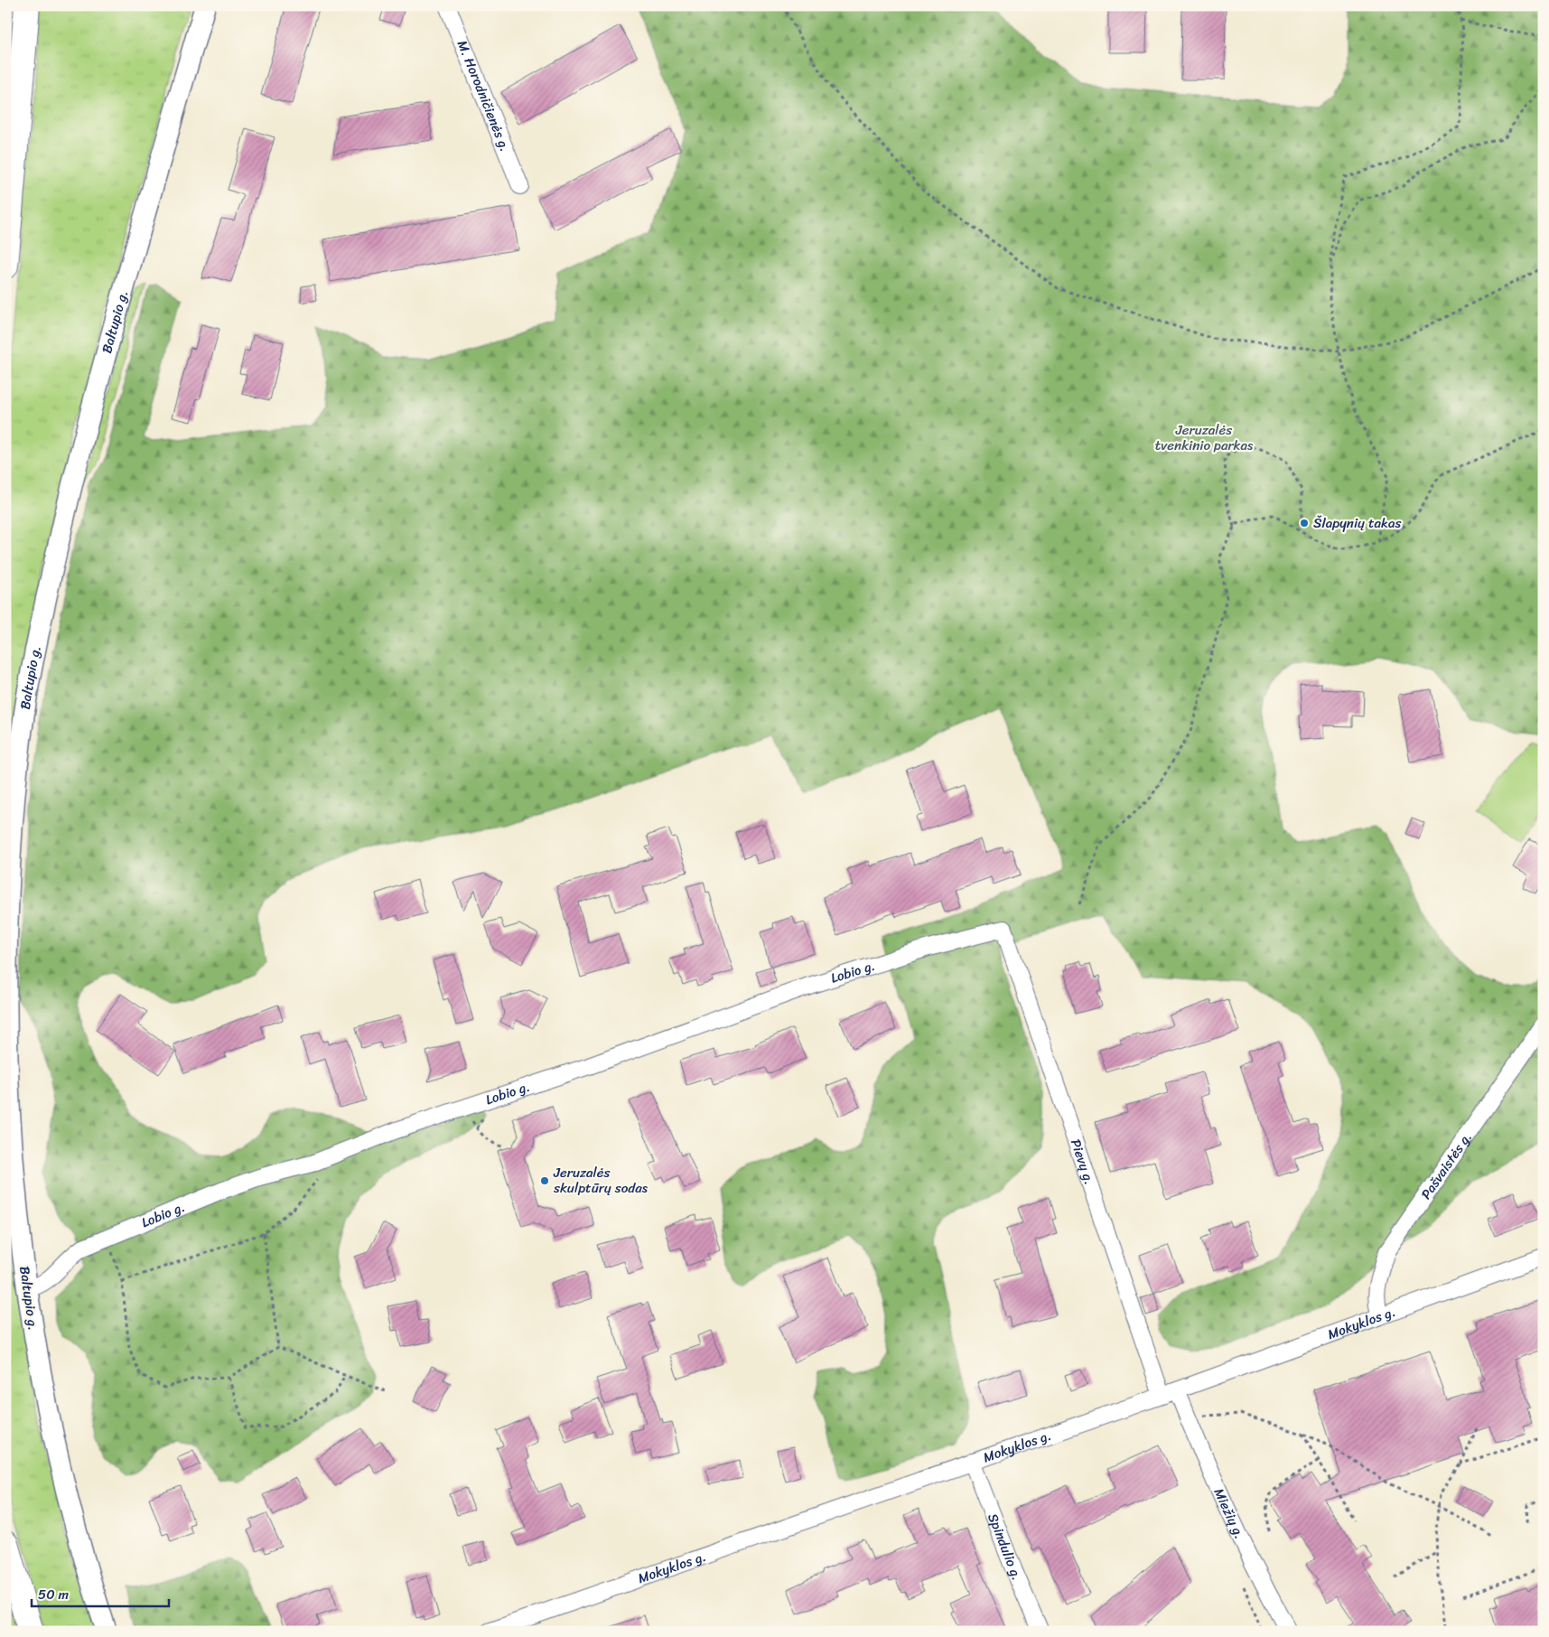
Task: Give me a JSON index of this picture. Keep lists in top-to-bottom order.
{
  "streets": {
    "street": [
      "M. Horodničienės g.",
      "Baltupio g.",
      "Lobio g.",
      "Pievų g.",
      "Pašvaistės g.",
      "Mokyklos g.",
      "Miežių g.",
      "Spindulio g."
    ]
  },
  "crossings": [
    ["Baltupio g.", "Lobio g."],
    ["Lobio g.", "Pievų g."],
    ["Pievų g.", "Mokyklos g."],
    ["Pašvaistės g.", "Mokyklos g."],
    ["Mokyklos g.", "Miežių g."],
    ["Mokyklos g.", "Spindulio g."]
  ],
  "parks": ["Jeruzalės tvenkinio parkas"],
  "places": ["Šlapynių takas", "Jeruzalės skulptūrų sodas"],
  "scale_bar": "50 m"
}
